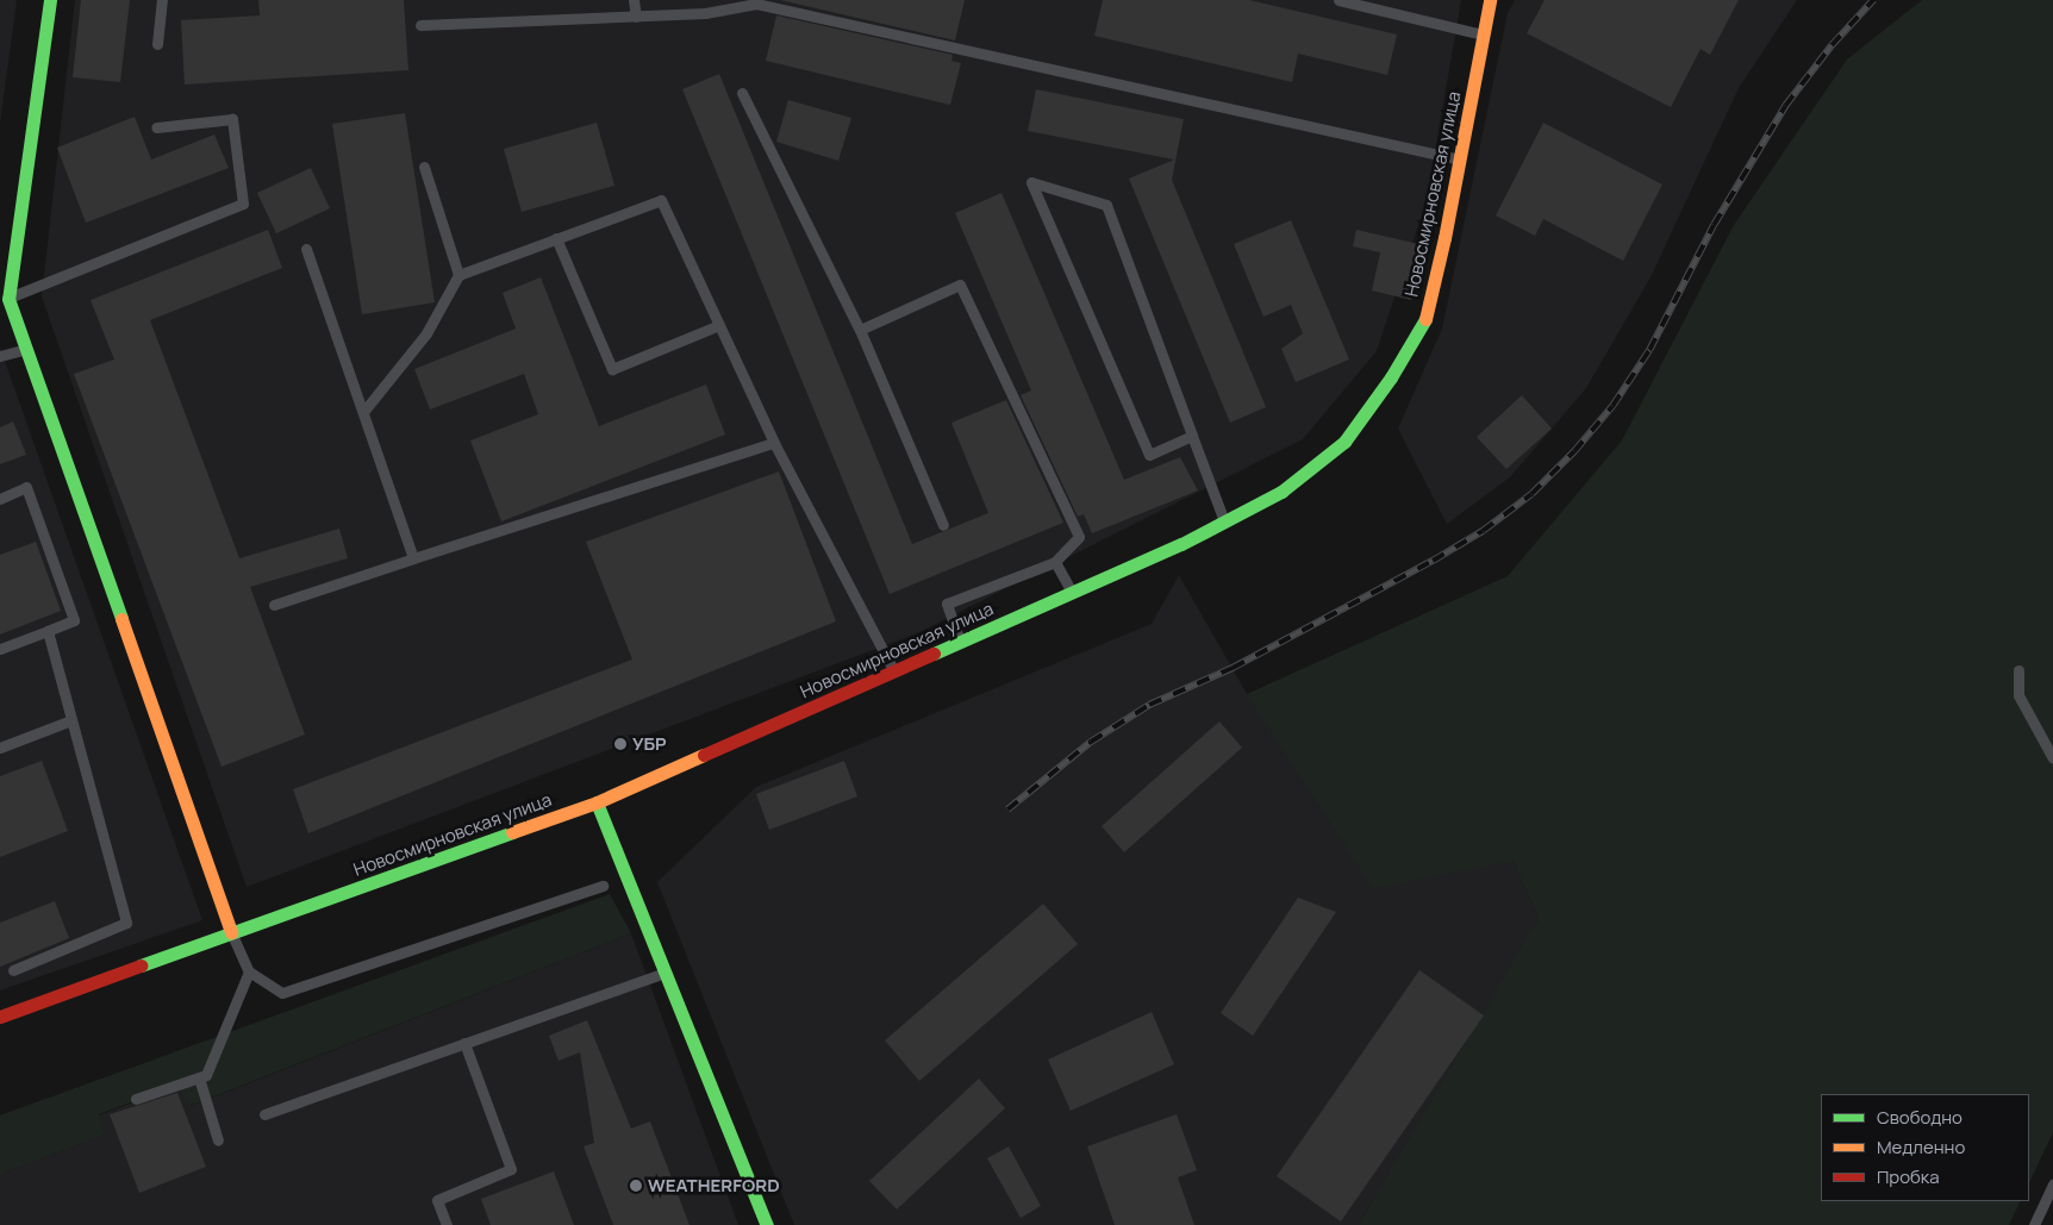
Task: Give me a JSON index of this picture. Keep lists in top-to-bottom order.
{
  "streets": {
    "street": ["Новосмирновская улица"]
  },
  "places": ["УБР", "WEATHERFORD"],
  "legend": ["Свободно", "Медленно", "Пробка"]
}
